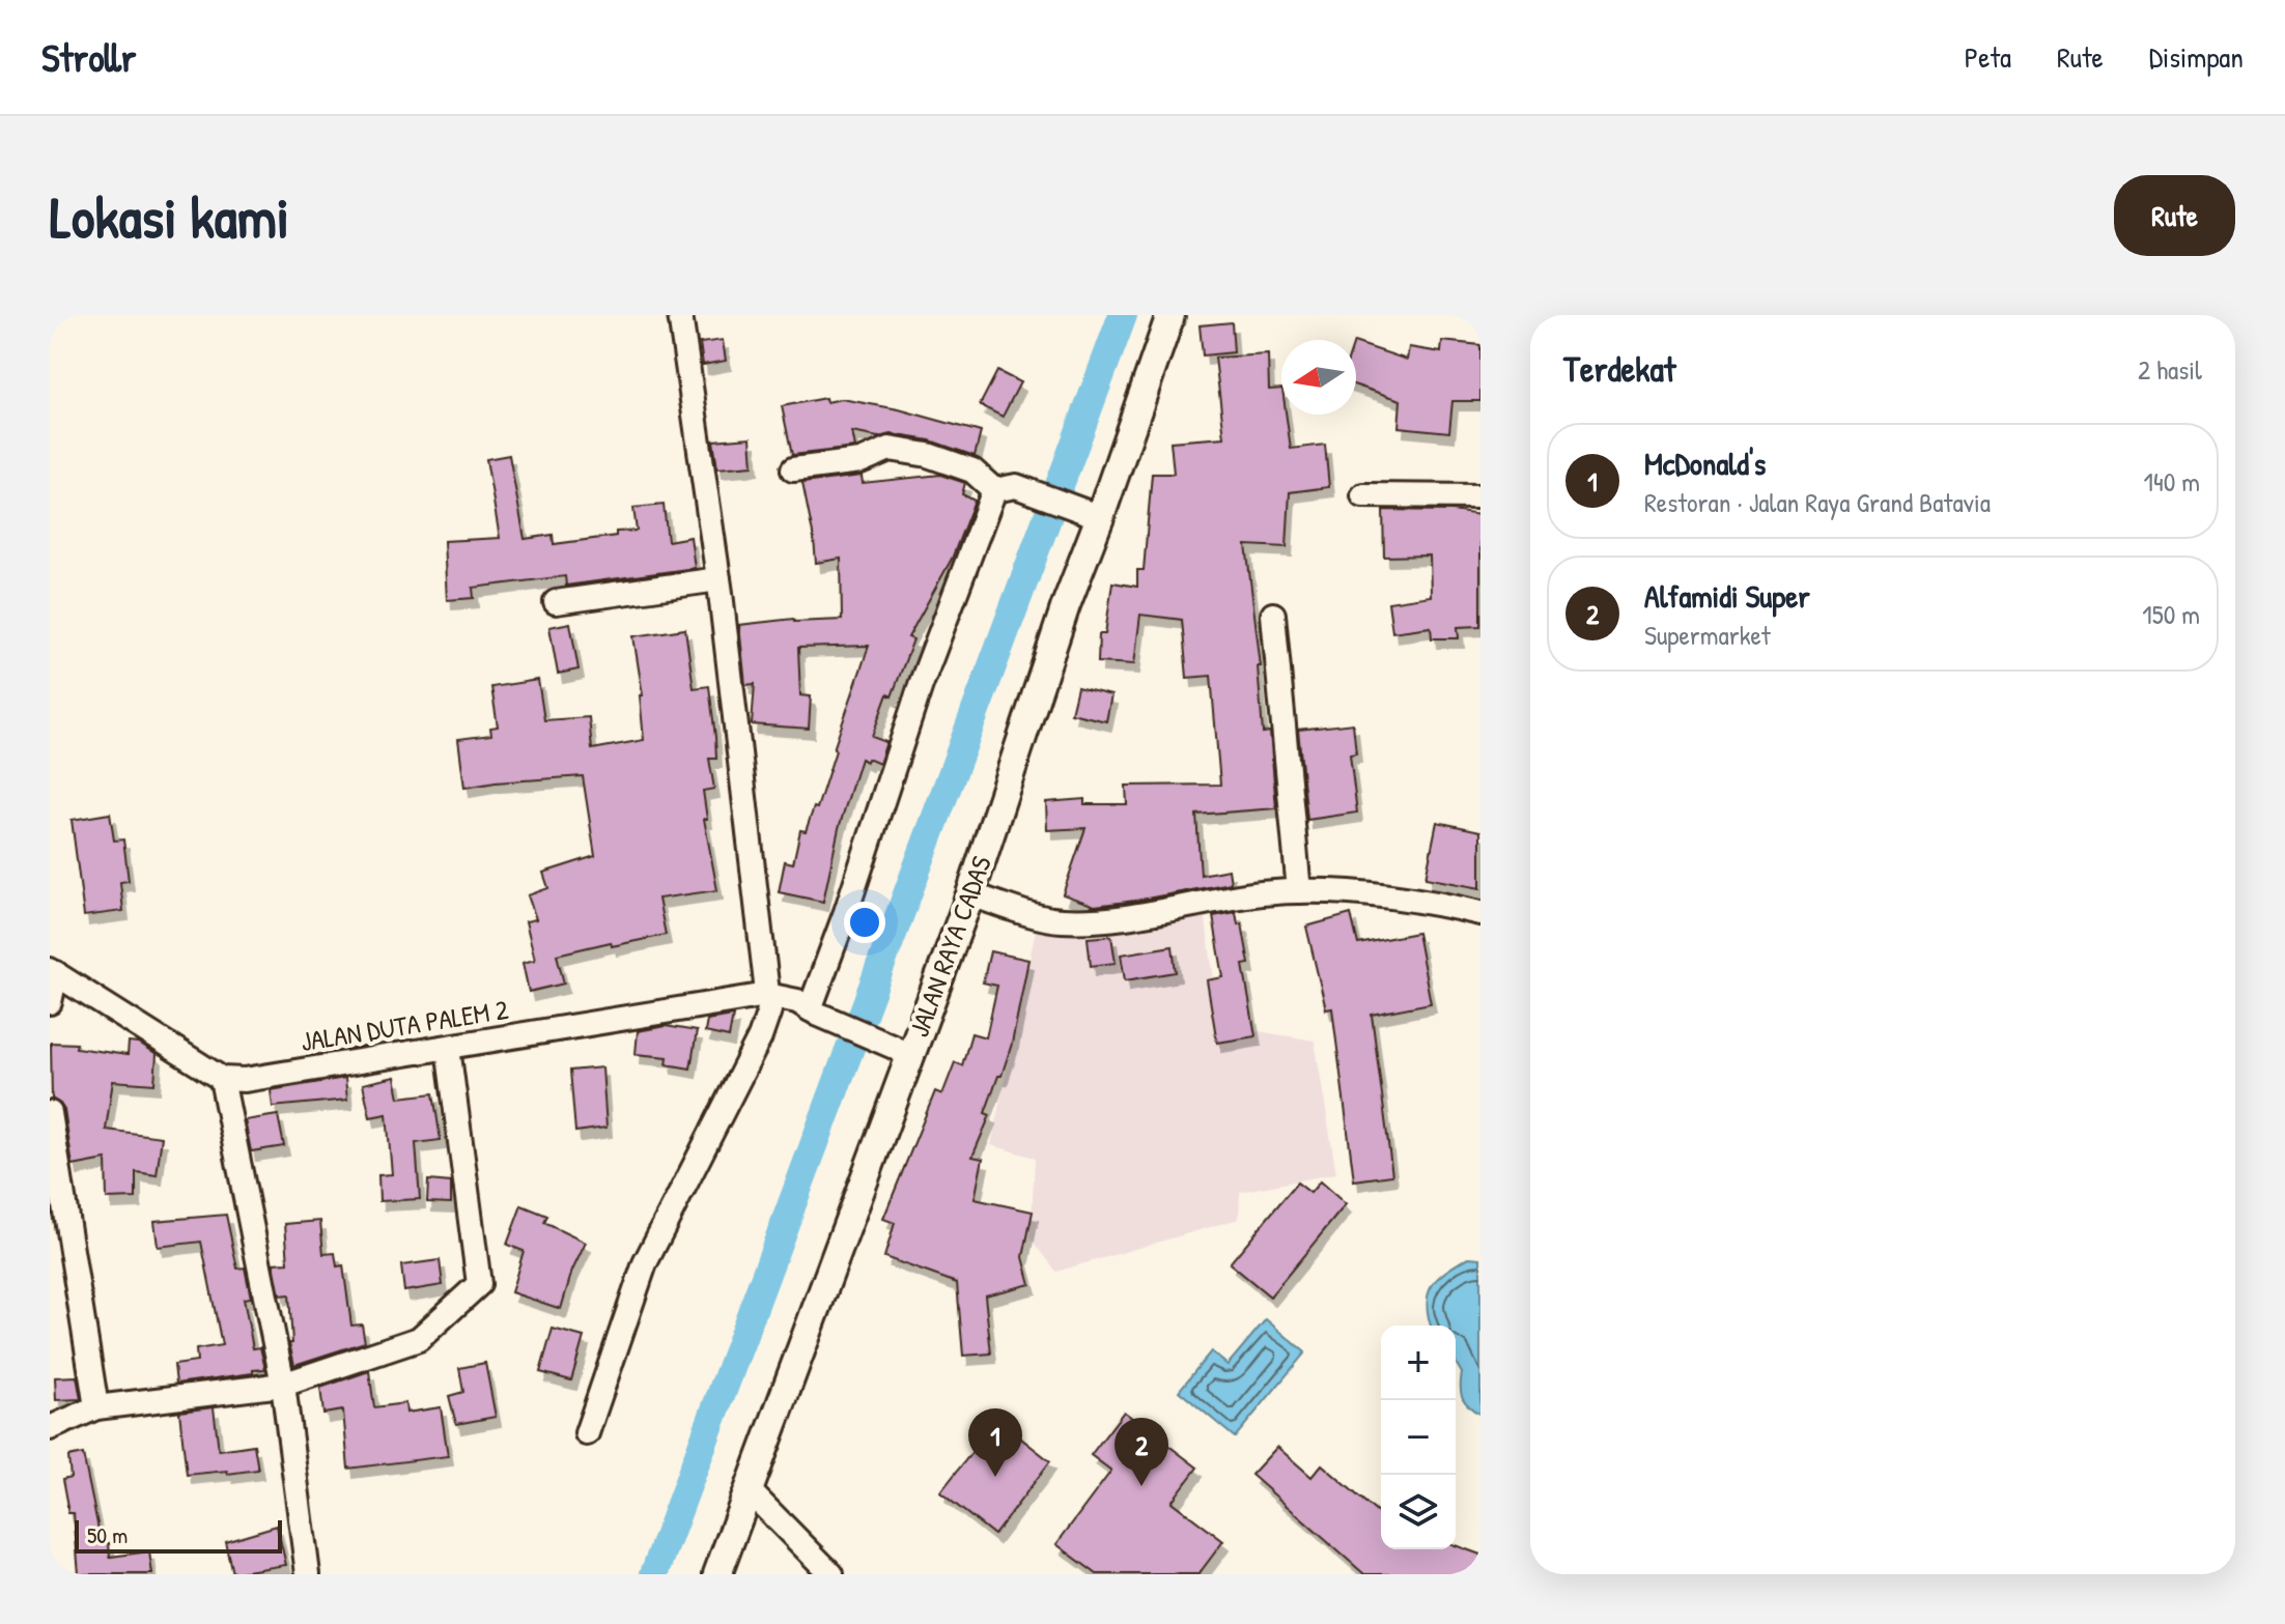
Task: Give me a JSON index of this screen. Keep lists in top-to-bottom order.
{
  "streets": {
    "street": ["JALAN RAYA CADAS", "JALAN DUTA PALEM 2"]
  },
  "crossings": [
    ["JALAN RAYA CADAS", "JALAN DUTA PALEM 2"]
  ],
  "scale_bar": "50 m",
  "north": "left",
  "page": {
    "header": "Strollr",
    "nav": ["Peta", "Rute", "Disimpan"],
    "buttons": "Rute",
    "title": "Lokasi kami",
    "heading": ["Terdekat", "2 hasil"],
    "list": [
      {
        "mark": "1",
        "name": "McDonald's",
        "note": "Restoran · Jalan Raya Grand Batavia",
        "value": "140 m"
      },
      {
        "mark": "2",
        "name": "Alfamidi Super",
        "note": "Supermarket",
        "value": "150 m"
      }
    ],
    "map_buttons": ["+", "−"],
    "pins": ["1", "2"],
    "scale": "50 m"
  }
}
